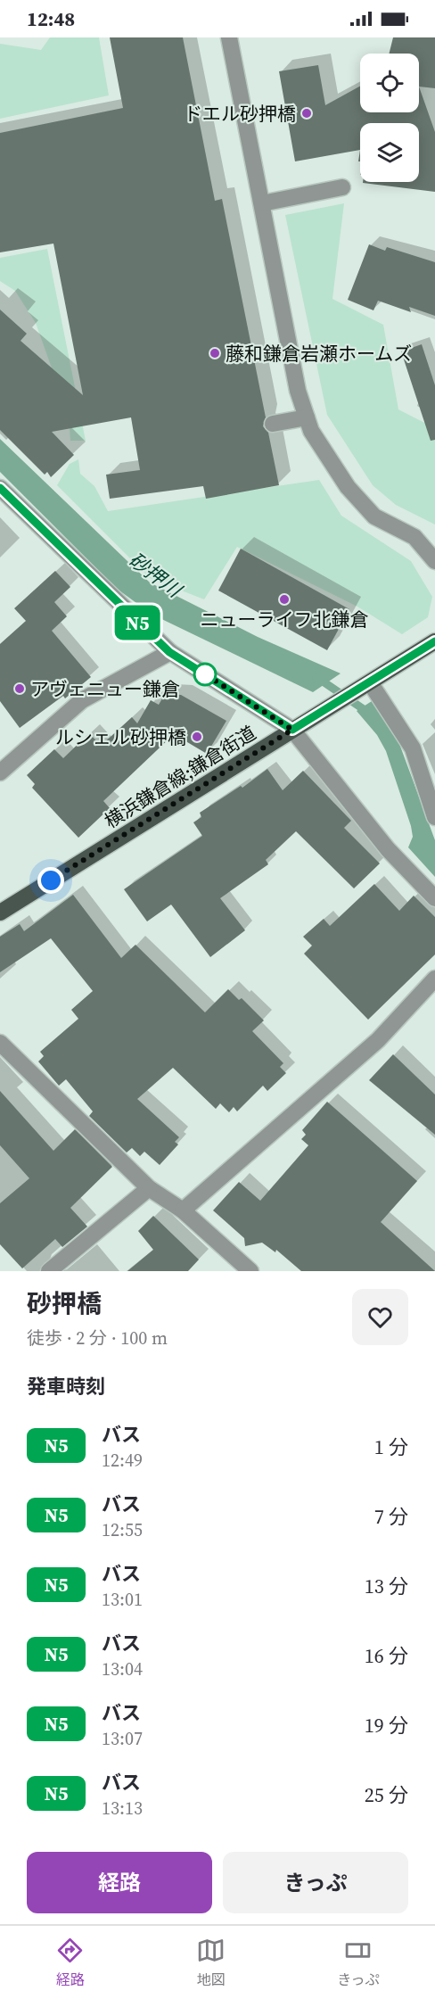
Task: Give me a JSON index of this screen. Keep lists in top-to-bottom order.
{
  "streets": {
    "main road": ["横浜鎌倉線;鎌倉街道"]
  },
  "water": ["砂押川"],
  "places": [
    "ドエル砂押橋",
    "藤和鎌倉岩瀬ホームズ",
    "ニューライフ北鎌倉",
    "アヴェニュー鎌倉",
    "ルシェル砂押橋"
  ],
  "lines": ["bus line N5"],
  "page": {
    "status": "12:48",
    "on_map": "N5",
    "heading": [
      ["砂押橋", "徒歩 · 2 分 · 100 m"],
      "発車時刻"
    ],
    "list": [
      {
        "mark": "N5",
        "name": "バス",
        "note": "12:49",
        "value": "1 分"
      },
      {
        "mark": "N5",
        "name": "バス",
        "note": "12:55",
        "value": "7 分"
      },
      {
        "mark": "N5",
        "name": "バス",
        "note": "13:01",
        "value": "13 分"
      },
      {
        "mark": "N5",
        "name": "バス",
        "note": "13:04",
        "value": "16 分"
      },
      {
        "mark": "N5",
        "name": "バス",
        "note": "13:07",
        "value": "19 分"
      },
      {
        "mark": "N5",
        "name": "バス",
        "note": "13:13",
        "value": "25 分"
      }
    ],
    "buttons": ["経路", "きっぷ"],
    "tabs": ["経路", "地図", "きっぷ"]
  }
}
